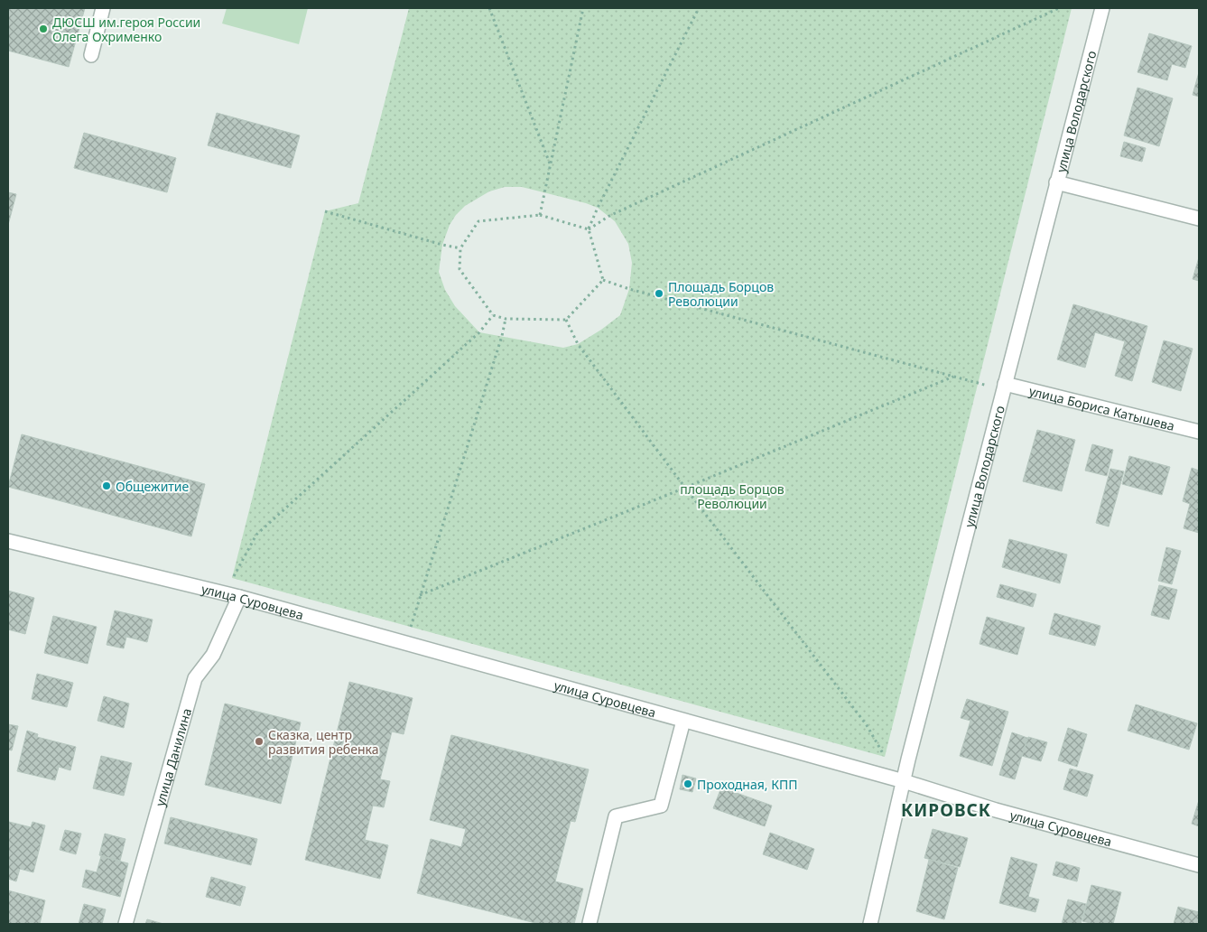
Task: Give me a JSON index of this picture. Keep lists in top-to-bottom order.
{
  "streets": {
    "street": [
      "улица Володарского",
      "улица Бориса Катышева",
      "улица Суровцева",
      "улица Данилина"
    ]
  },
  "crossings": [
    ["улица Володарского", "улица Бориса Катышева"],
    ["улица Володарского", "улица Суровцева"],
    ["улица Суровцева", "улица Данилина"]
  ],
  "districts": ["КИРОВСК"],
  "parks": ["площадь Борцов Революции"],
  "places": [
    "ДЮСШ им.героя России Олега Охрименко",
    "Площадь Борцов Революции",
    "Общежитие",
    "Сказка, центр развития ребенка",
    "Проходная, КПП"
  ]
}
